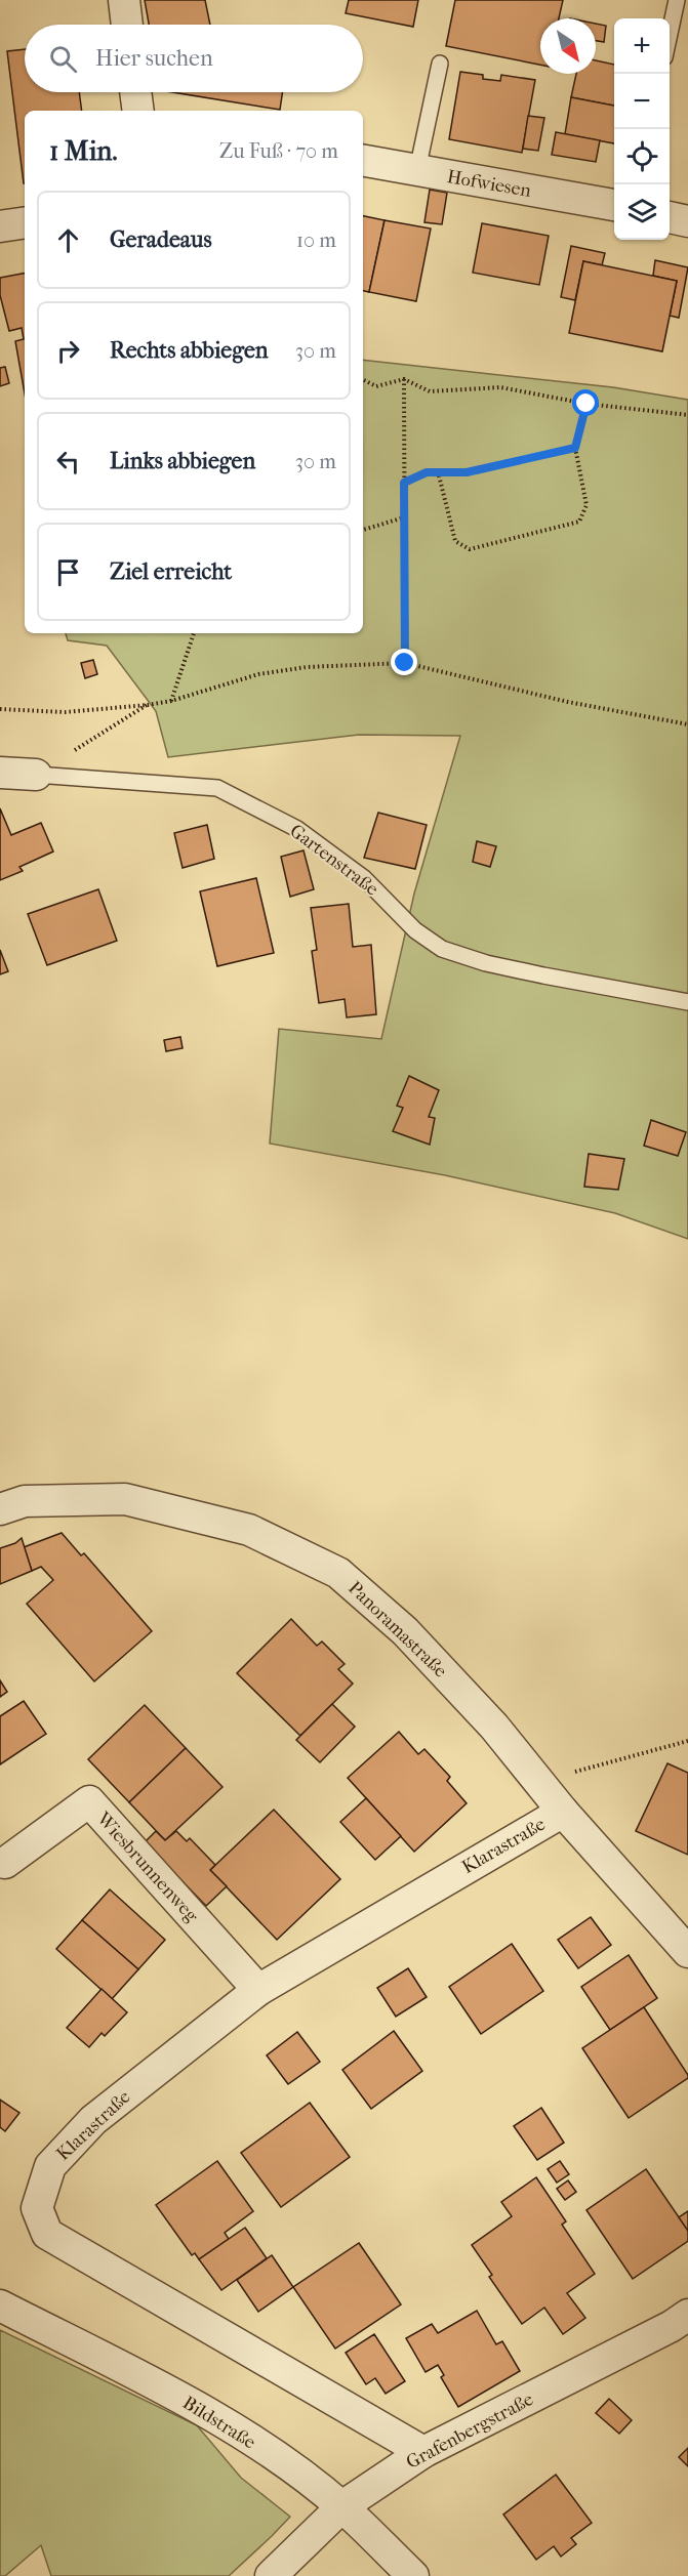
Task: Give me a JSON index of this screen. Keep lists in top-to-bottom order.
{
  "streets": {
    "street": [
      "Hofwiesen",
      "Gartenstraße",
      "Panoramastraße",
      "Klarastraße",
      "Wiesbrunnenweg",
      "Bildstraße",
      "Grafenbergstraße"
    ]
  },
  "crossings": [
    ["Panoramastraße", "Klarastraße"],
    ["Klarastraße", "Wiesbrunnenweg"],
    ["Klarastraße", "Grafenbergstraße"],
    ["Bildstraße", "Grafenbergstraße"]
  ],
  "north": "bottom right",
  "page": {
    "map_buttons": ["+", "−"],
    "search": "Hier suchen",
    "heading": ["1 Min.", "Zu Fuß · 70 m"],
    "list": [
      ["Geradeaus", "10 m"],
      ["Rechts abbiegen", "30 m"],
      ["Links abbiegen", "30 m"],
      "Ziel erreicht"
    ]
  }
}
